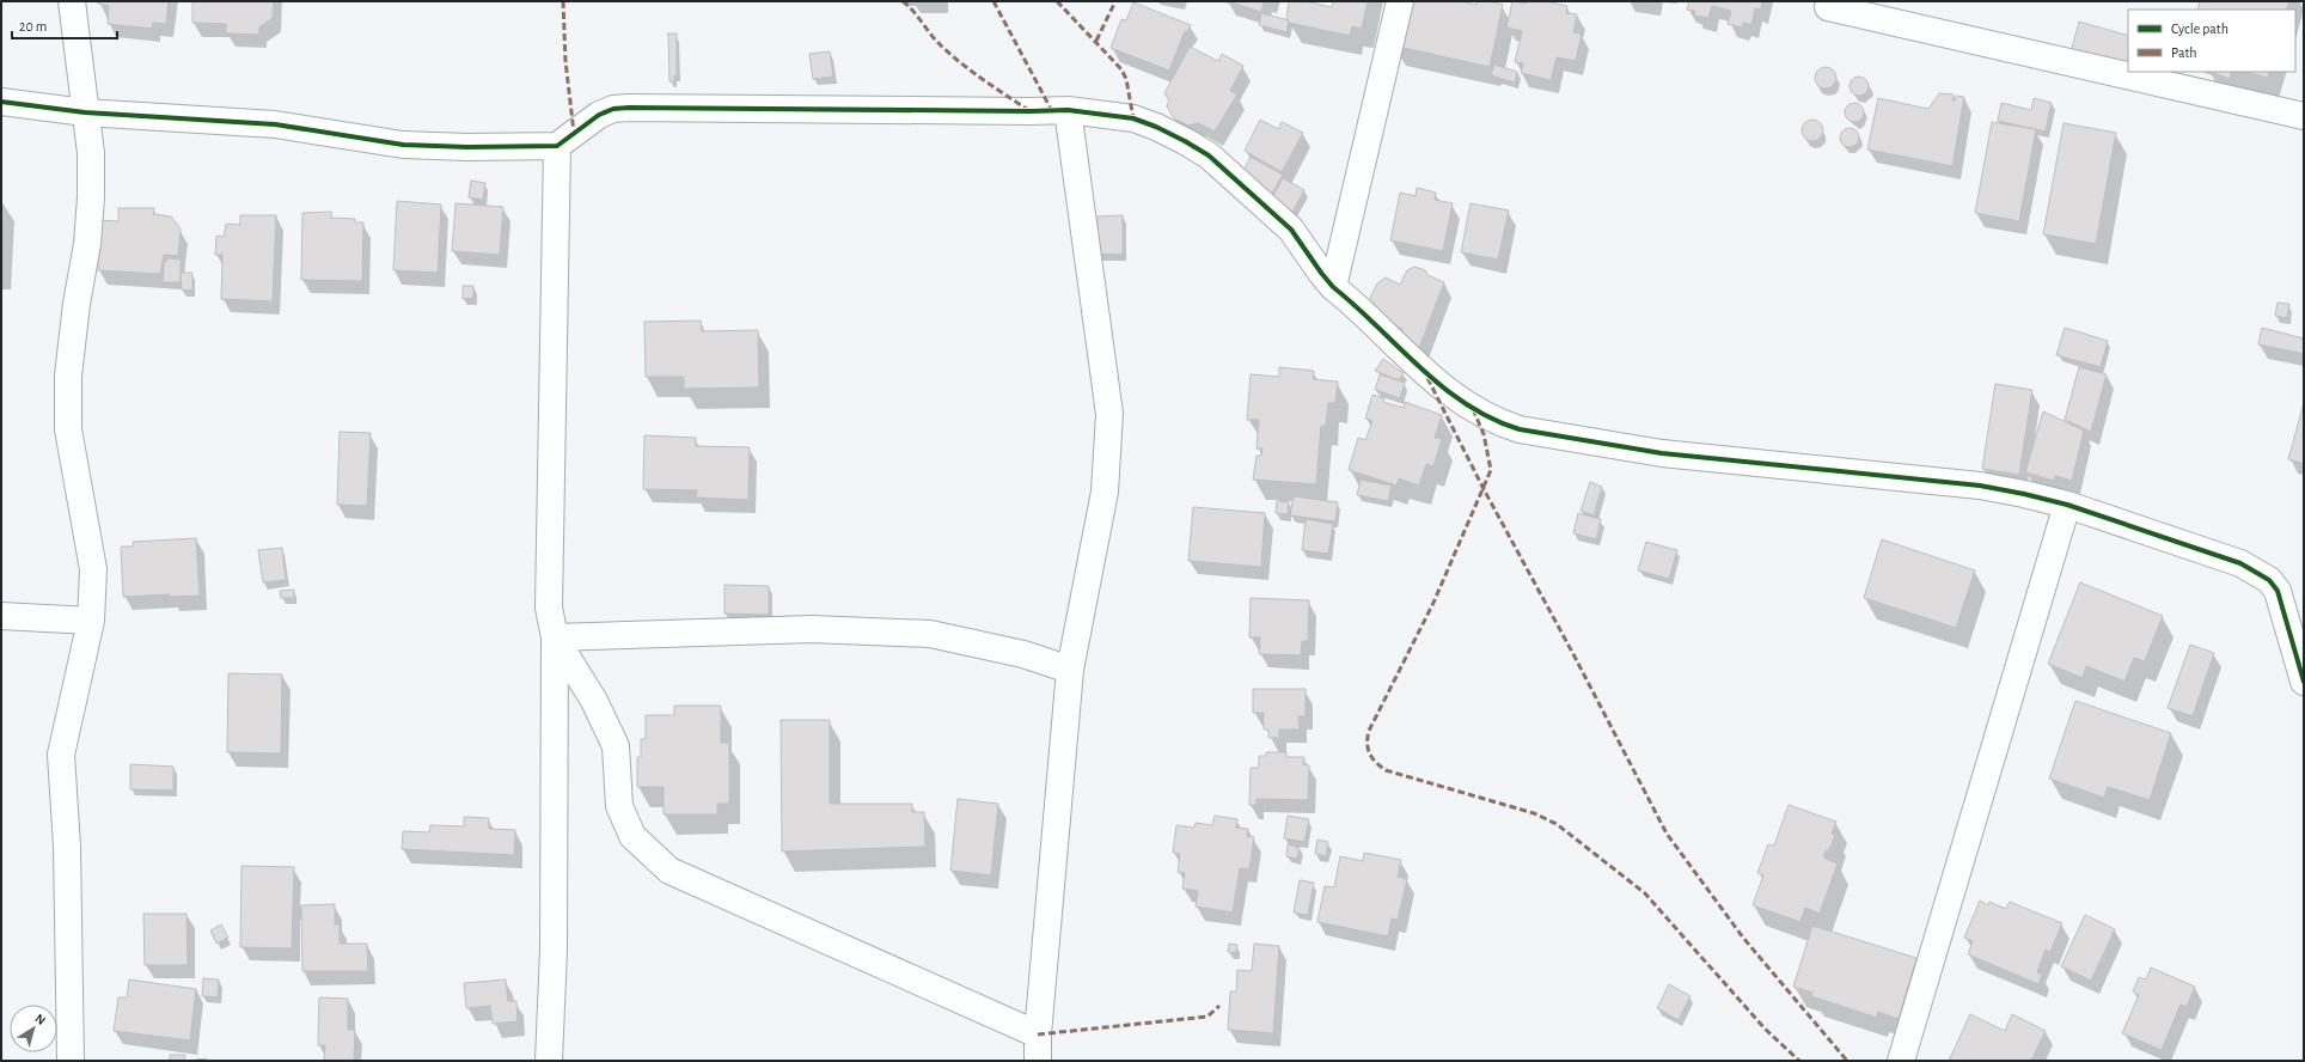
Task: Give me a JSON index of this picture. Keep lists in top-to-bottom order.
{
  "legend": ["Cycle path", "Path"],
  "scale_bar": "20 m",
  "north": "top right"
}
